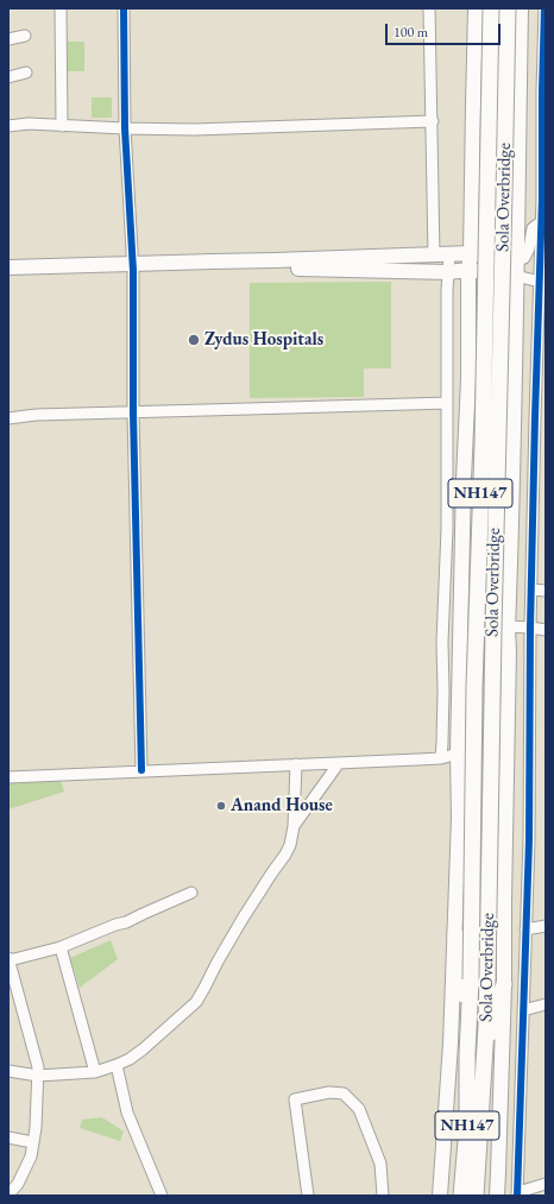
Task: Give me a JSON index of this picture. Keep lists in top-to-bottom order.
{
  "streets": {
    "highway": ["Sola Overbridge", "NH147"]
  },
  "crossings": [
    ["Sola Overbridge", "NH147"]
  ],
  "places": ["Zydus Hospitals", "Anand House"],
  "scale_bar": "100 m"
}
